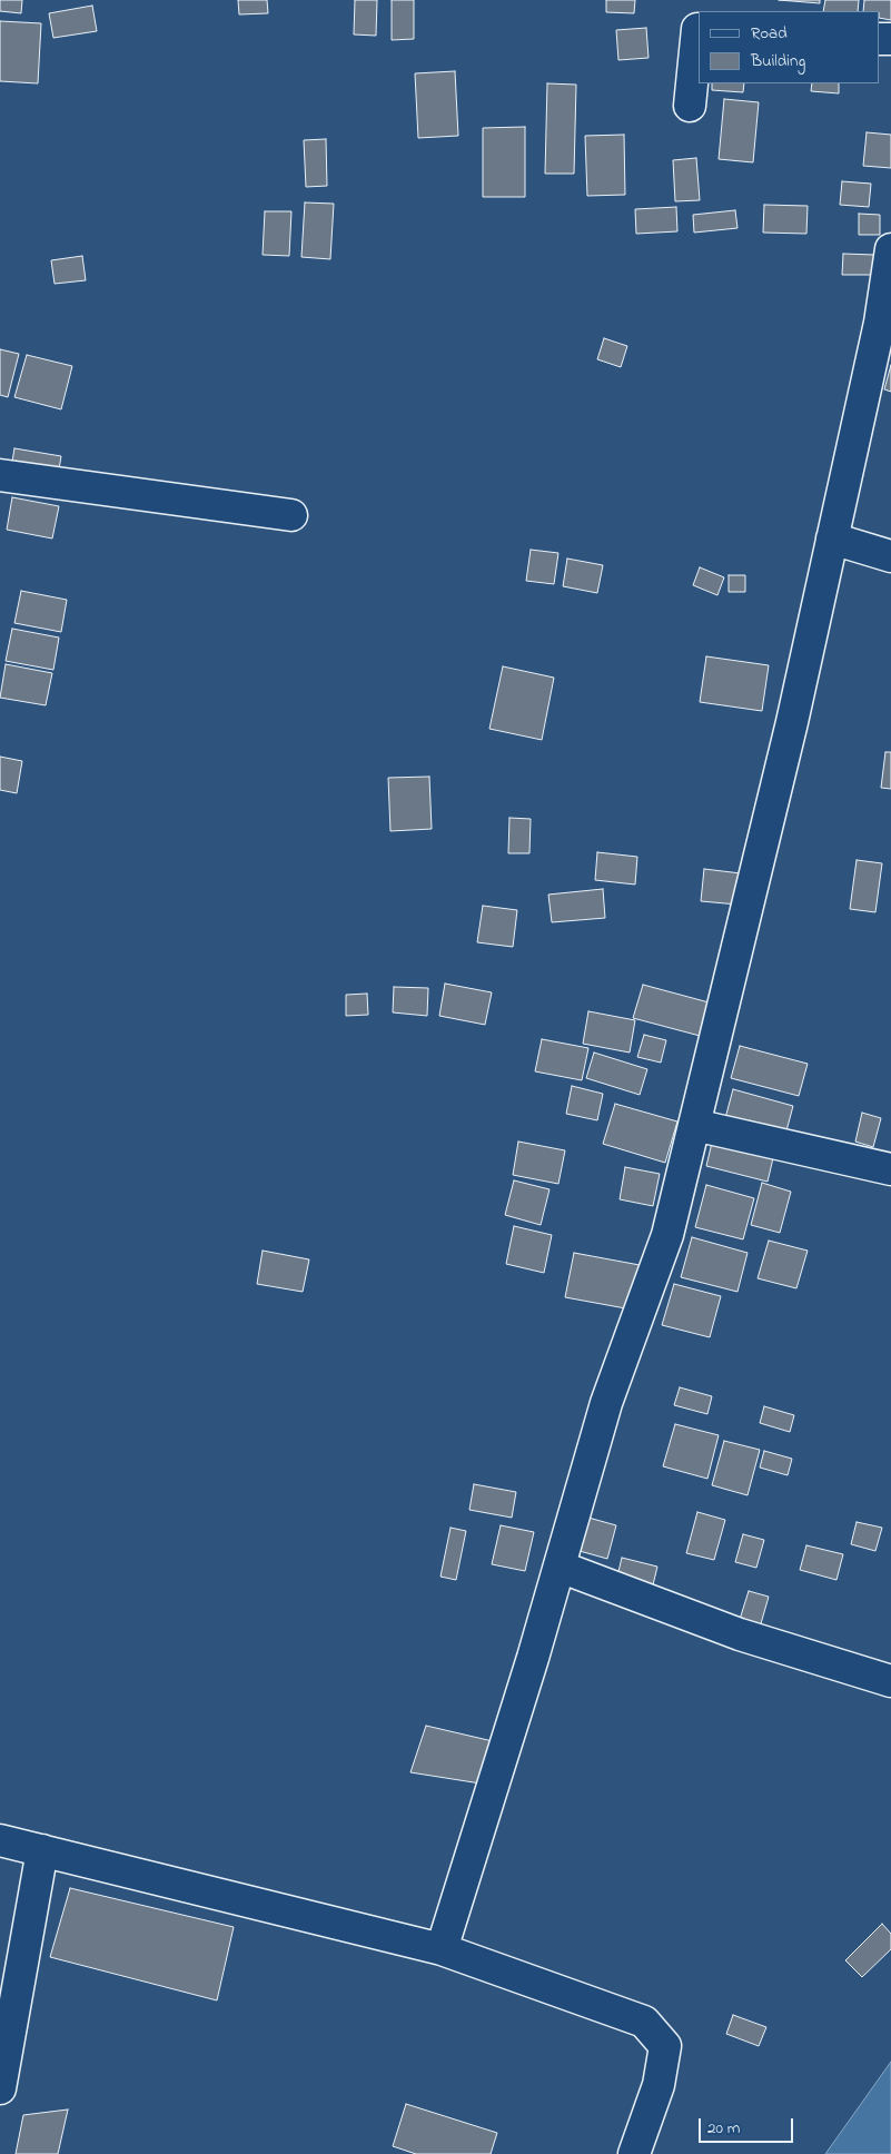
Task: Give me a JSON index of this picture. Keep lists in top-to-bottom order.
{
  "legend": ["Road", "Building"],
  "scale_bar": "20 m"
}
